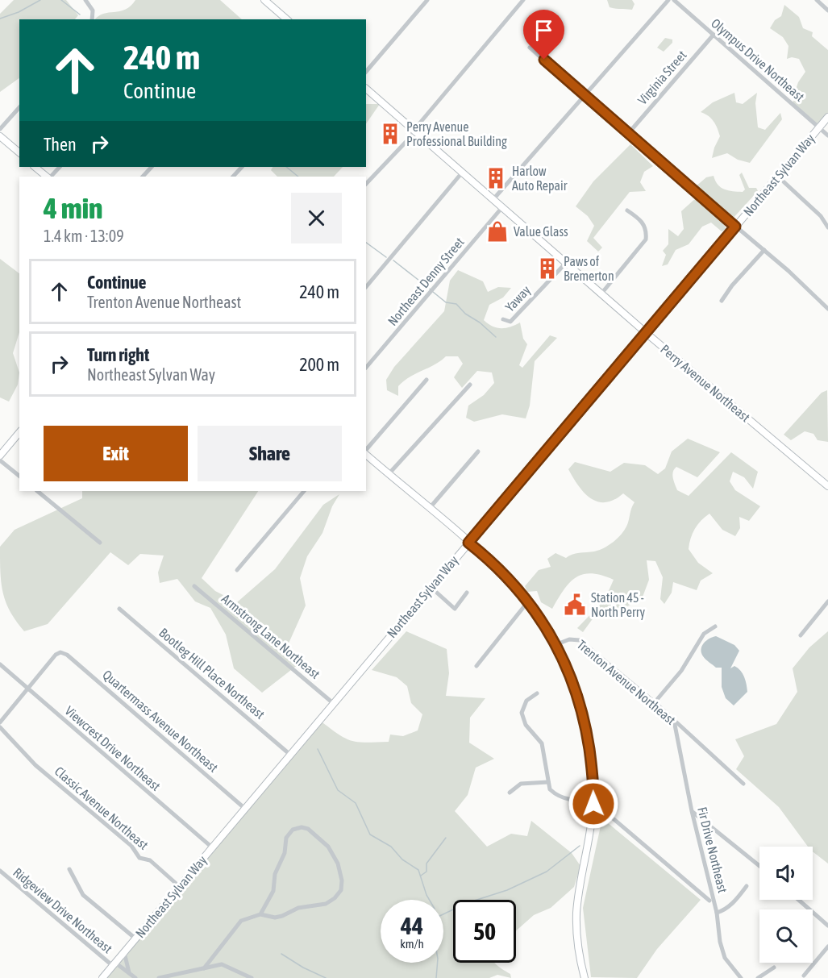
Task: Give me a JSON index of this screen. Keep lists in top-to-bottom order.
{
  "streets": {
    "main road": ["Northeast Sylvan Way", "Perry Avenue Northeast", "Trenton Avenue Northeast"],
    "street": [
      "Olympus Drive Northeast",
      "Virginia Street",
      "Northeast Denny Street",
      "Yaway",
      "Armstrong Lane Northeast",
      "Bootleg Hill Place Northeast",
      "Quartermass Avenue Northeast",
      "Viewcrest Drive Northeast",
      "Classic Avenue Northeast",
      "Fir Drive Northeast",
      "Ridgeview Drive Northeast"
    ]
  },
  "crossings": [
    ["Olympus Drive Northeast", "Virginia Street"],
    ["Olympus Drive Northeast", "Northeast Sylvan Way"],
    ["Northeast Sylvan Way", "Perry Avenue Northeast"],
    ["Northeast Sylvan Way", "Armstrong Lane Northeast"],
    ["Northeast Sylvan Way", "Bootleg Hill Place Northeast"],
    ["Northeast Sylvan Way", "Trenton Avenue Northeast"],
    ["Northeast Sylvan Way", "Quartermass Avenue Northeast"],
    ["Northeast Sylvan Way", "Viewcrest Drive Northeast"],
    ["Northeast Sylvan Way", "Classic Avenue Northeast"],
    ["Northeast Sylvan Way", "Ridgeview Drive Northeast"],
    ["Northeast Denny Street", "Perry Avenue Northeast"],
    ["Yaway", "Perry Avenue Northeast"],
    ["Trenton Avenue Northeast", "Fir Drive Northeast"],
    ["Quartermass Avenue Northeast", "Viewcrest Drive Northeast"]
  ],
  "places": {
    "building": ["Perry Avenue Professional Building", "Harlow Auto Repair", "Paws of Bremerton"],
    "shop": ["Value Glass"],
    "public building": ["Station 45 - North Perry"]
  },
  "page": {
    "turn": ["240 m", "Continue"],
    "then": "Then",
    "heading": ["4 min", "1.4 km · 13:09"],
    "list": [
      {
        "name": "Continue",
        "note": "Trenton Avenue Northeast",
        "value": "240 m"
      },
      {
        "name": "Turn right",
        "note": "Northeast Sylvan Way",
        "value": "200 m"
      }
    ],
    "buttons": ["Exit", "Share"],
    "speed": "44 km/h",
    "limit": "50"
  }
}
